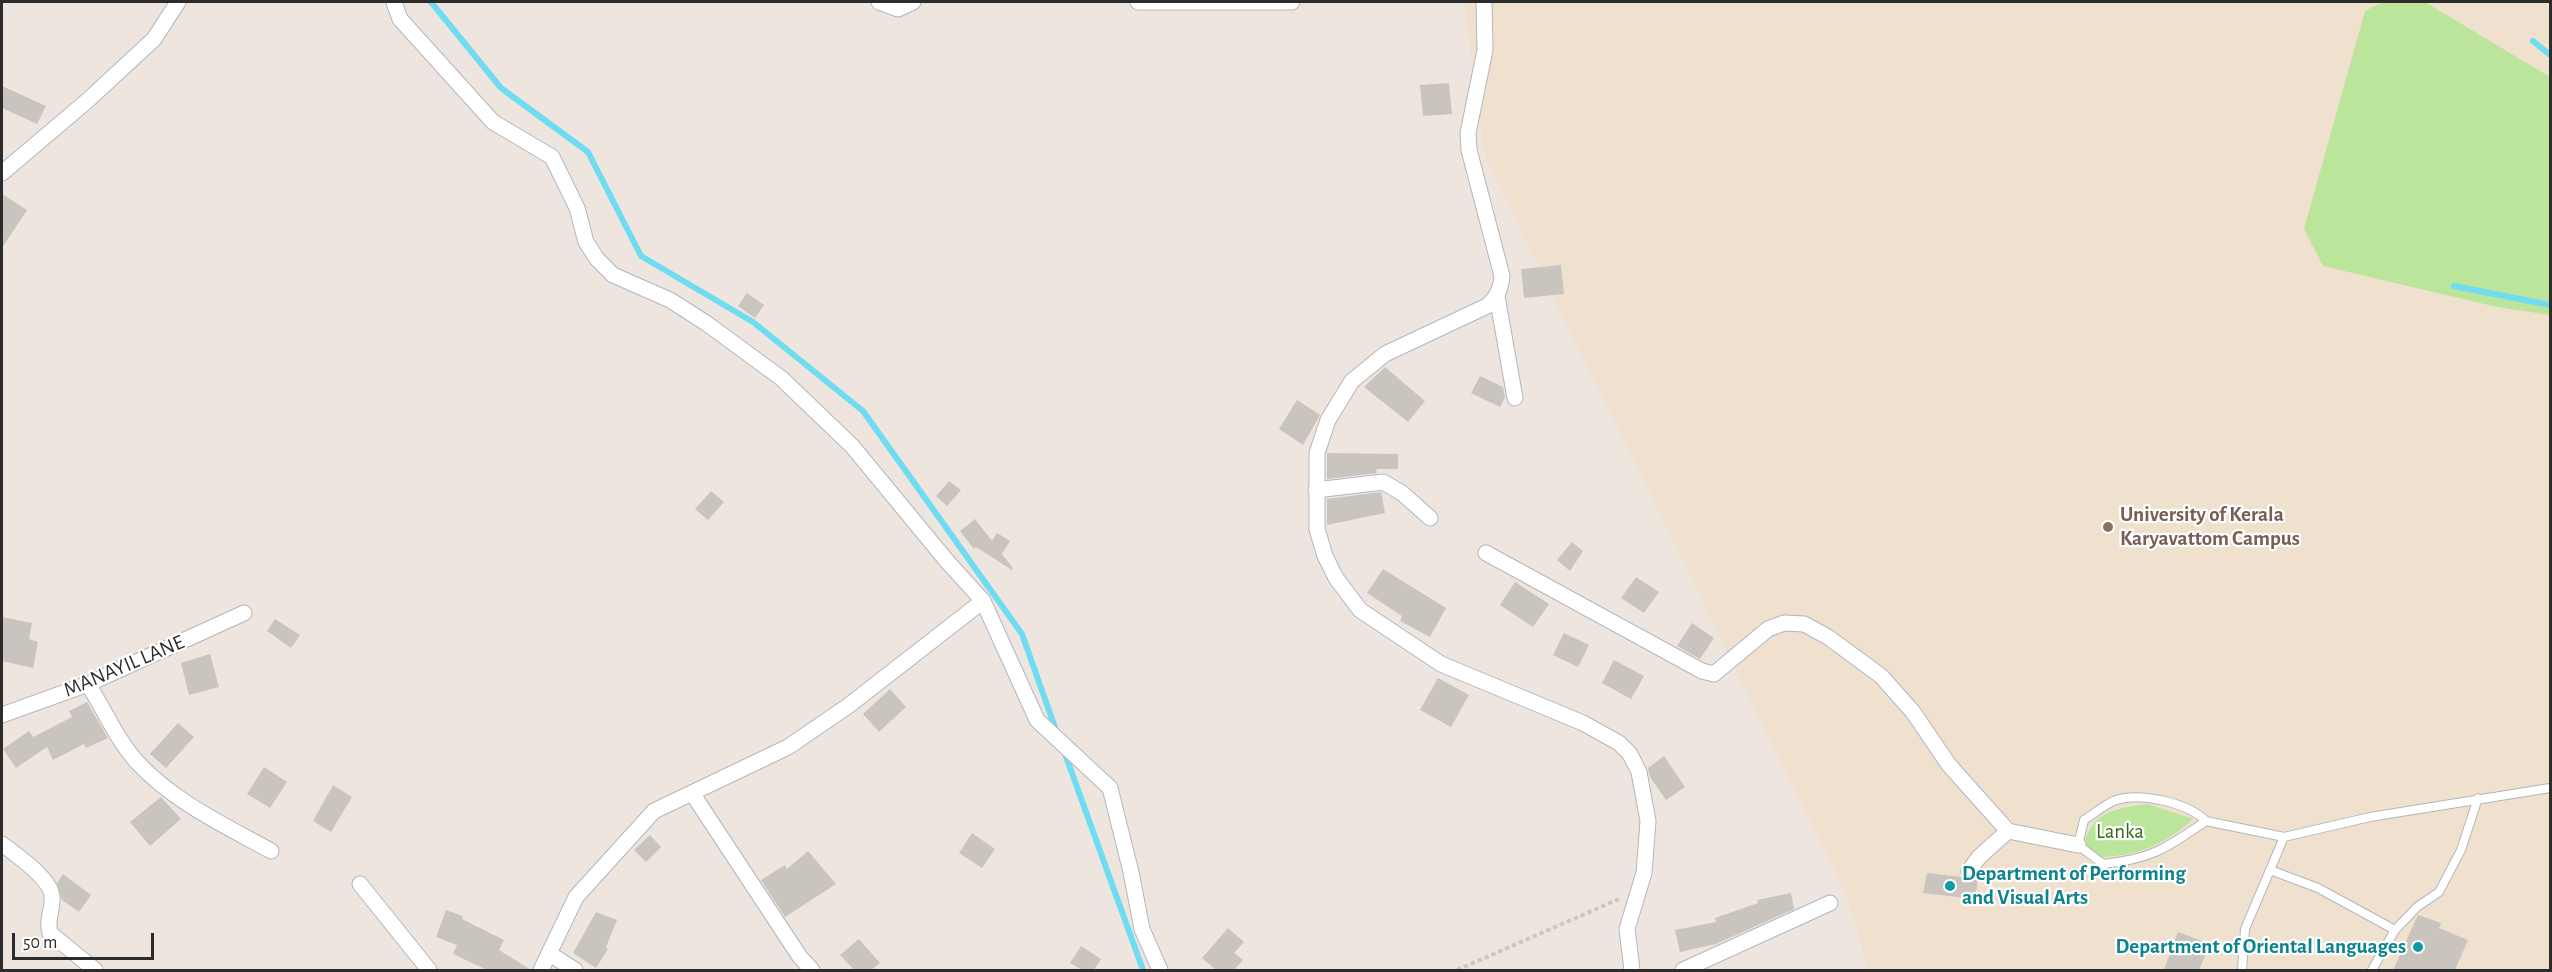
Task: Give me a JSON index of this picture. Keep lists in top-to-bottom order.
{
  "streets": {
    "street": ["MANAYIL LANE"]
  },
  "parks": ["Lanka"],
  "places": ["University of Kerala Karyavattom Campus", "Department of Performing and Visual Arts", "Department of Oriental Languages"],
  "scale_bar": "50 m"
}
